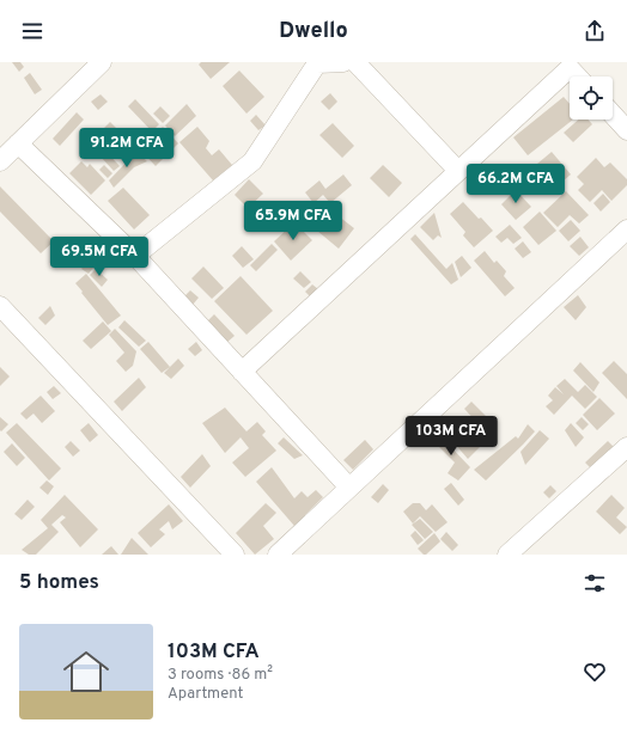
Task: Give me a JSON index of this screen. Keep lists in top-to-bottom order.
{
  "page": {
    "header": "Dwello",
    "price": [
      "91.2M CFA",
      "66.2M CFA",
      "65.9M CFA",
      "69.5M CFA",
      "103M CFA"
    ],
    "heading": "5 homes",
    "list": [
      {
        "name": "103M CFA",
        "note": "3 rooms · 86 m² · Apartment"
      }
    ]
  }
}
